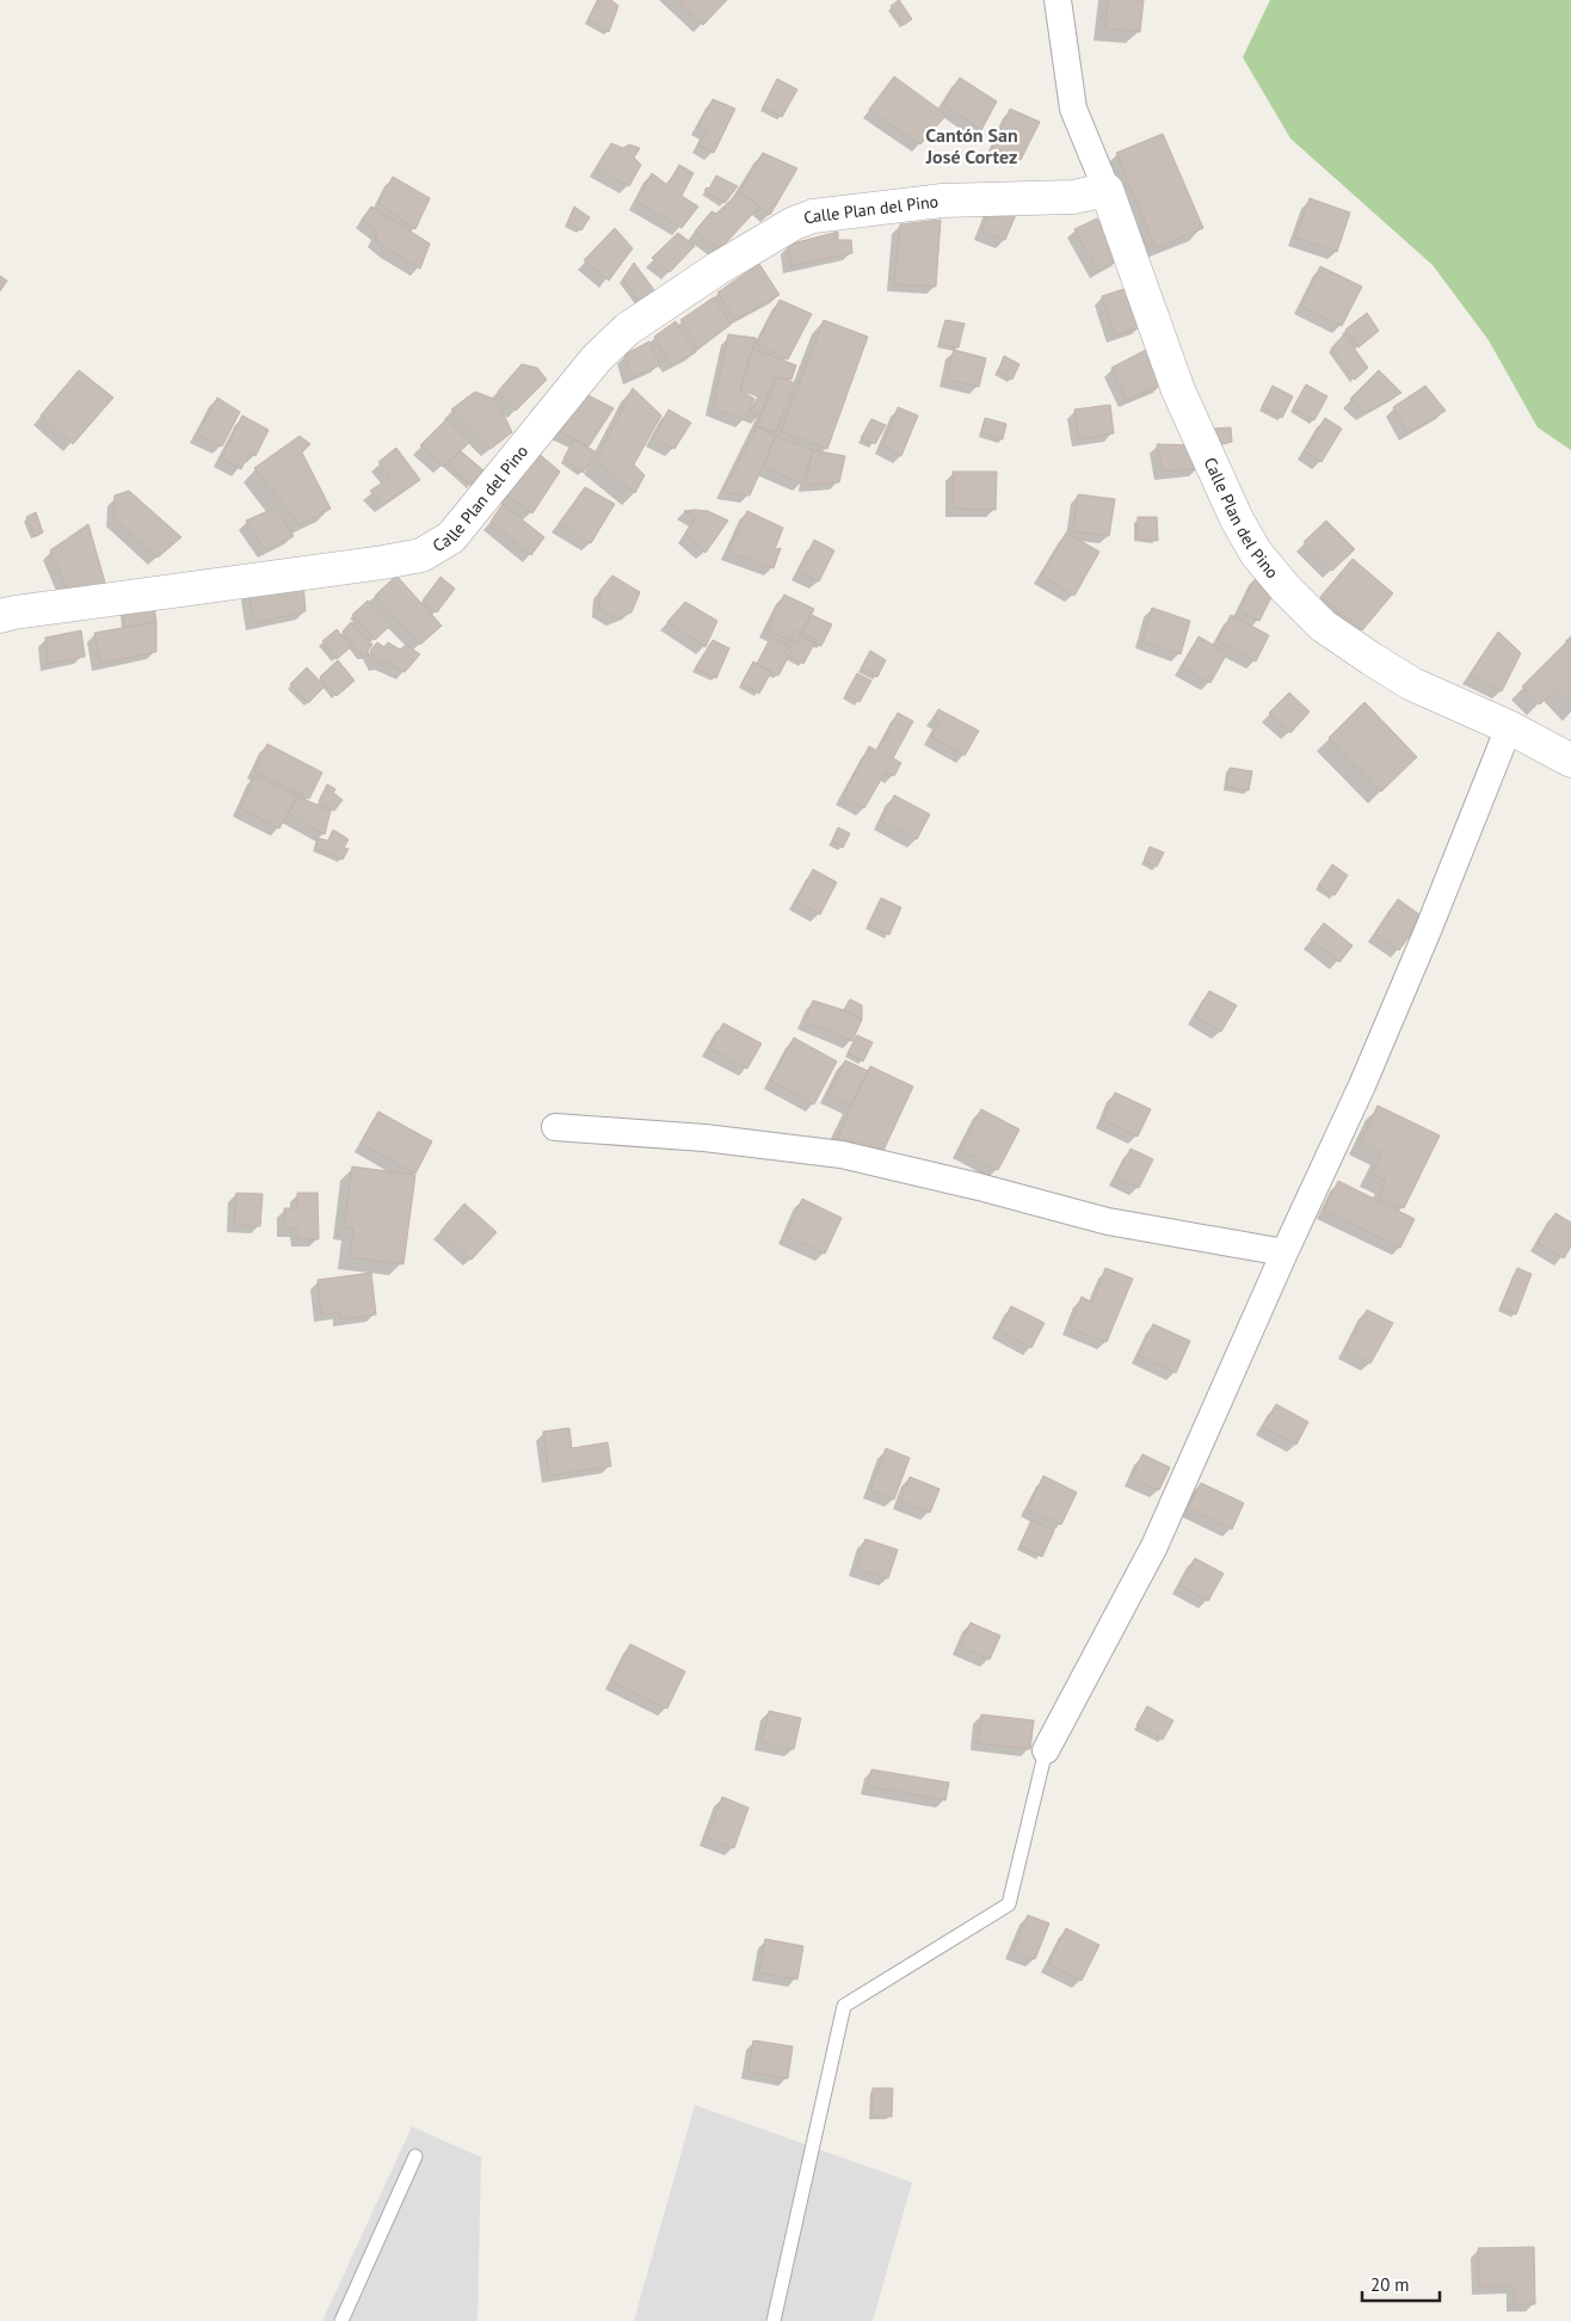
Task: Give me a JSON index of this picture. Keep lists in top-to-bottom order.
{
  "streets": {
    "street": ["Calle Plan del Pino"]
  },
  "districts": ["Cantón San José Cortez"],
  "scale_bar": "20 m"
}
